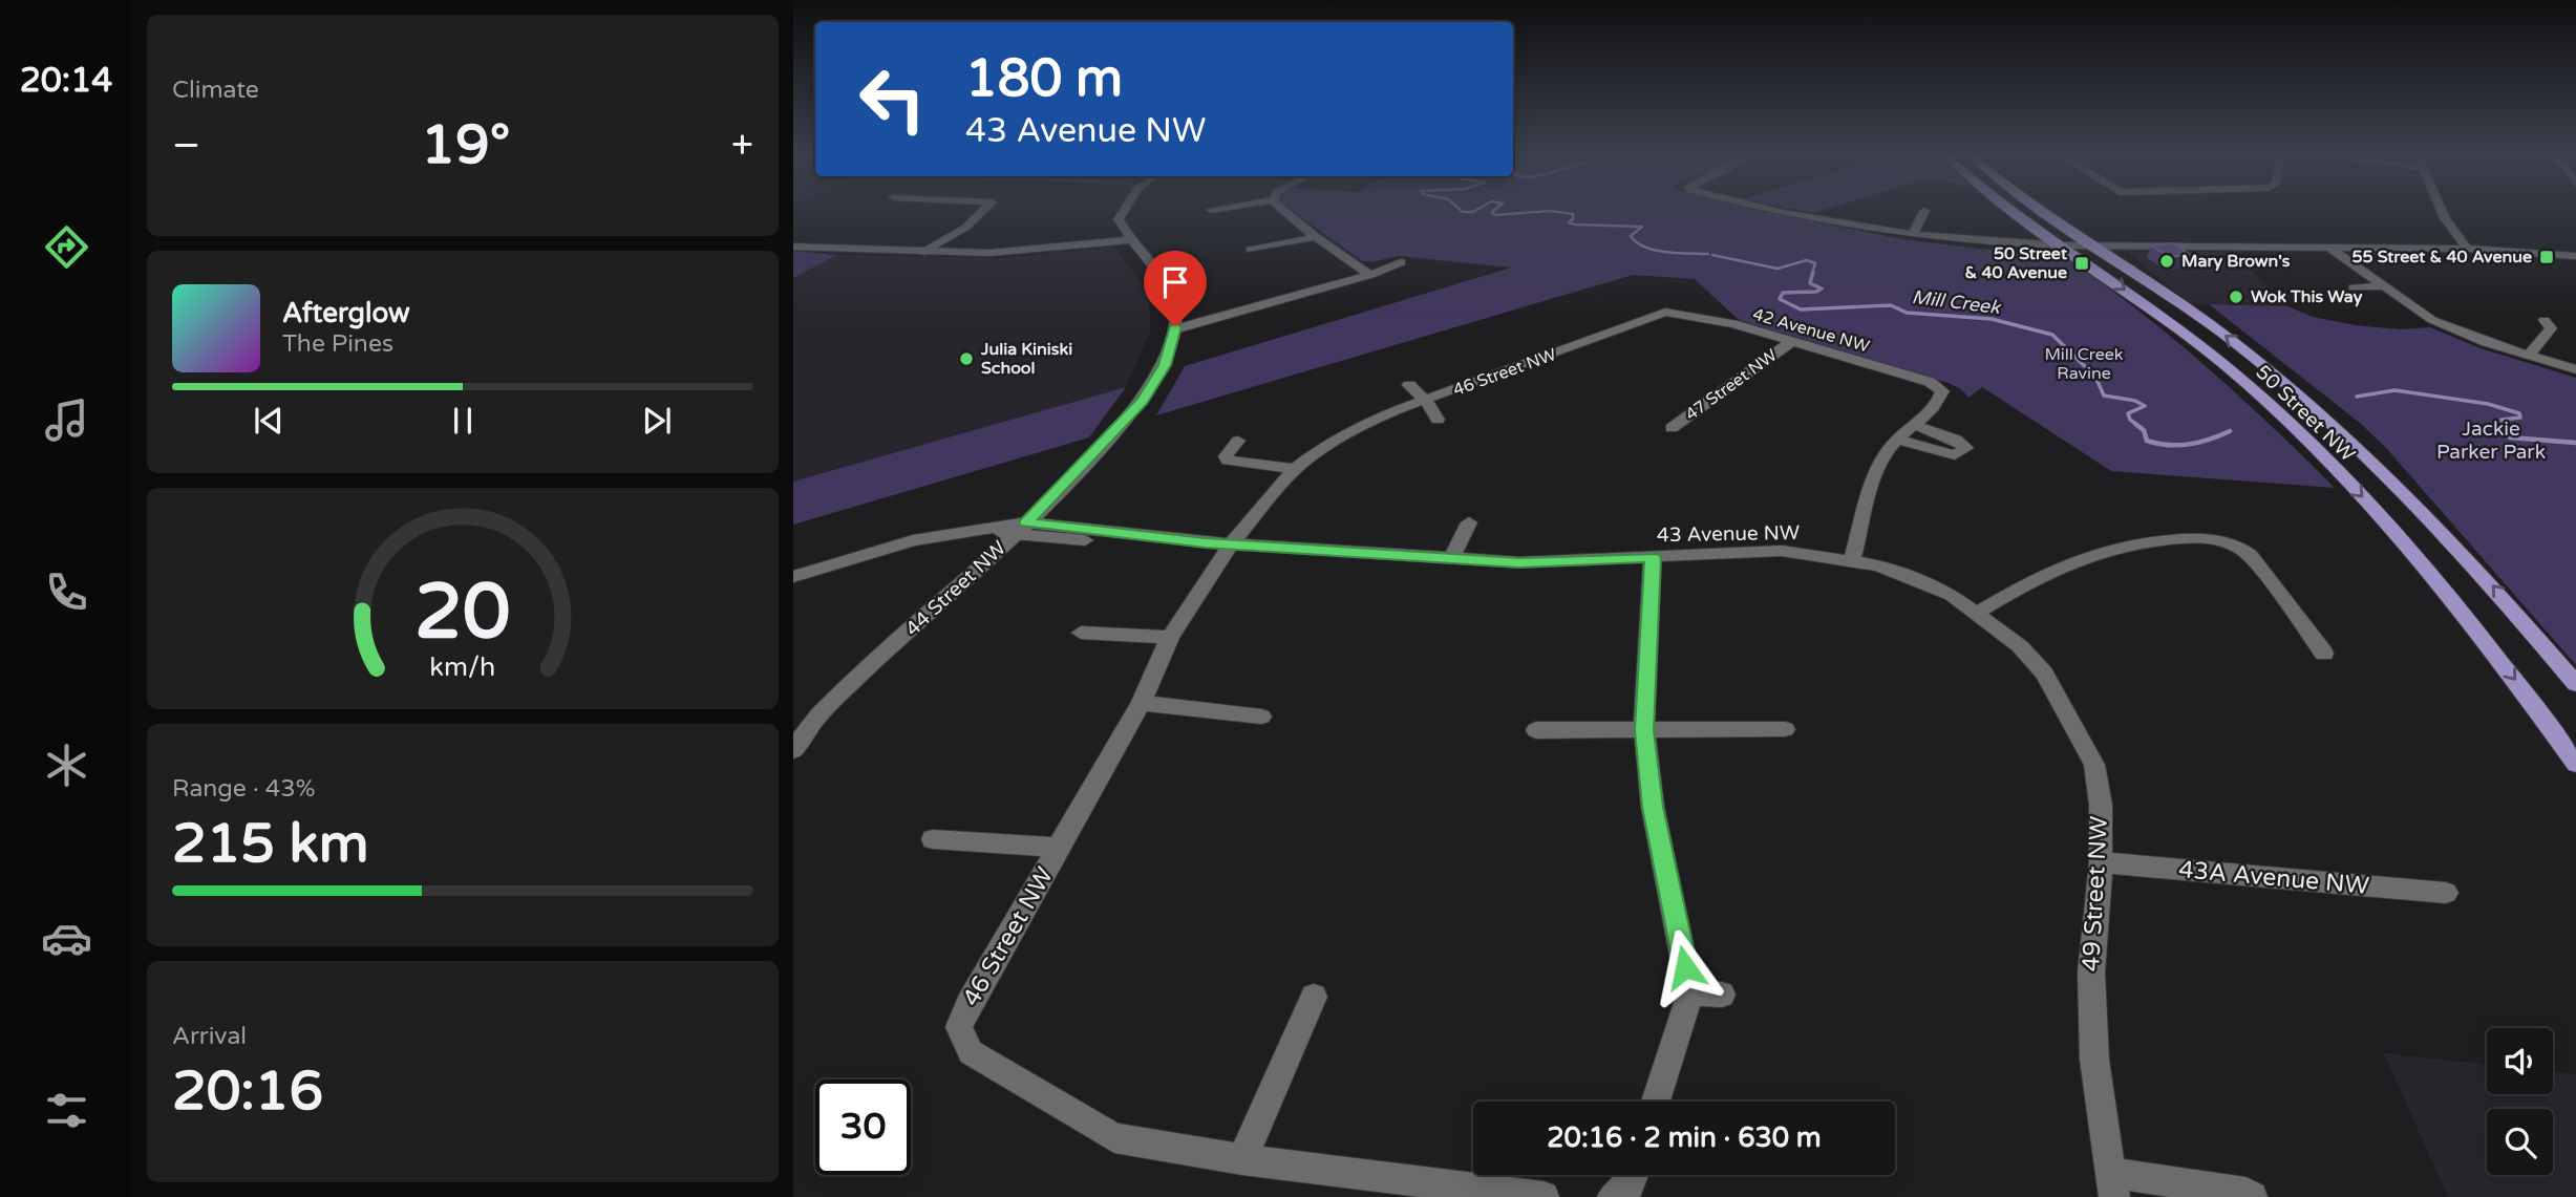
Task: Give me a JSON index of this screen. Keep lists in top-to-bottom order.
{
  "streets": {
    "main road": ["50 Street NW"],
    "street": [
      "42 Avenue NW",
      "46 Street NW",
      "47 Street NW",
      "43 Avenue NW",
      "44 Street NW",
      "43A Avenue NW",
      "49 Street NW"
    ]
  },
  "crossings": [
    ["42 Avenue NW", "46 Street NW"],
    ["42 Avenue NW", "47 Street NW"],
    ["46 Street NW", "43 Avenue NW"],
    ["43 Avenue NW", "44 Street NW"],
    ["43 Avenue NW", "49 Street NW"],
    ["43A Avenue NW", "49 Street NW"]
  ],
  "water": ["Mill Creek"],
  "parks": ["Mill Creek Ravine", "Jackie Parker Park"],
  "places": {
    "transit": ["55 Street & 40 Avenue", "50 Street & 40 Avenue"],
    "other": ["Mary Brown's", "Wok This Way", "Julia Kiniski School"]
  },
  "page": {
    "tabs": "20:14",
    "tile": [
      "Climate",
      ["Range · 43%", "215 km"],
      ["Arrival", "20:16"]
    ],
    "turn": ["180 m", "43 Avenue NW"],
    "heat": ["−", "19°", "+"],
    "song": ["Afterglow", "The Pines"],
    "limit": "30",
    "trip": "20:16 · 2 min · 630 m",
    "gauge": ["20", "km/h"]
  }
}
